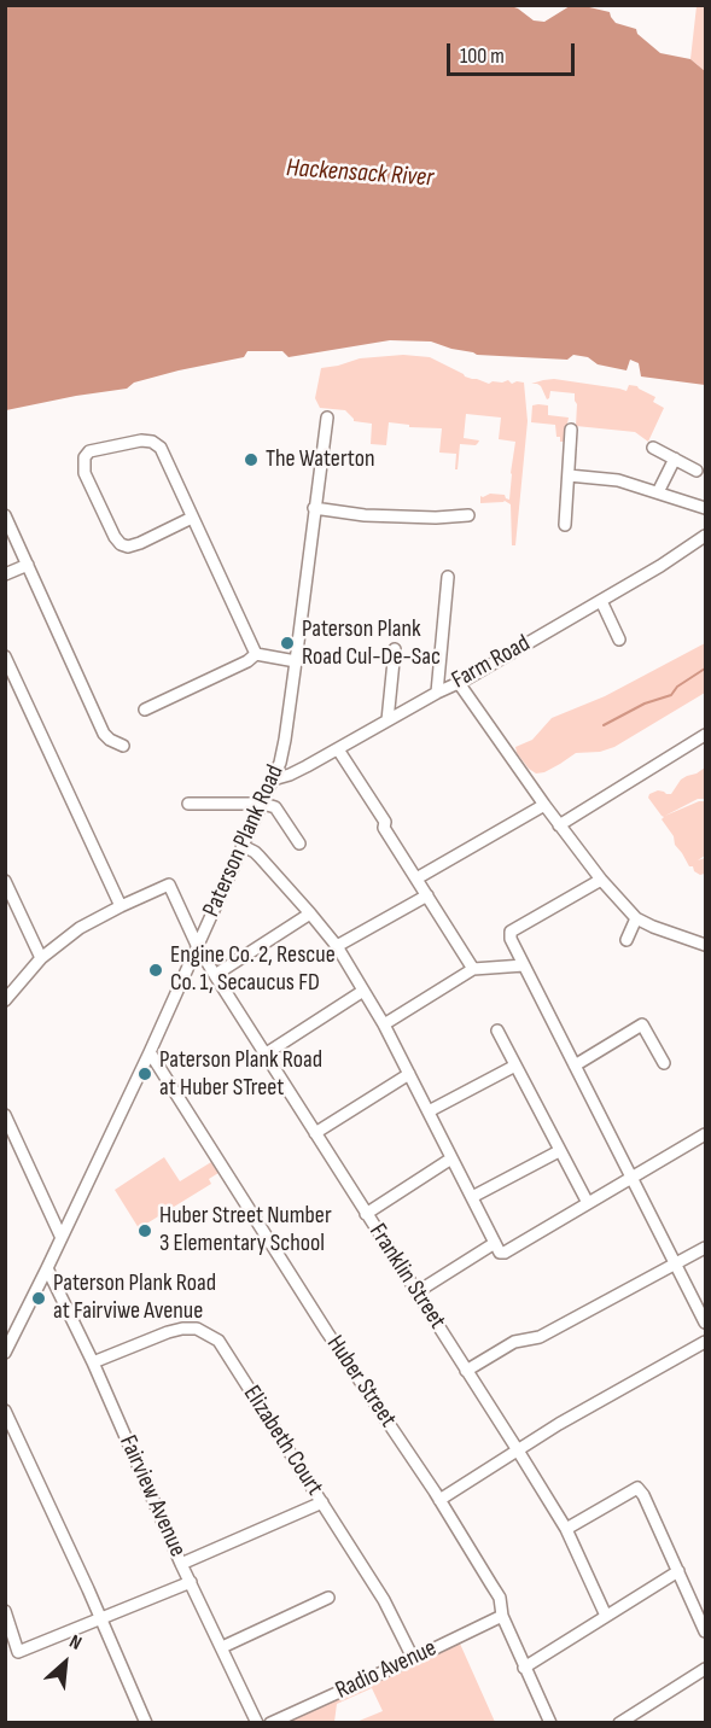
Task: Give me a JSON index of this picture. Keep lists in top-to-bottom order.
{
  "streets": {
    "street": [
      "Farm Road",
      "Paterson Plank Road",
      "Franklin Street",
      "Huber Street",
      "Elizabeth Court",
      "Fairview Avenue",
      "Radio Avenue"
    ]
  },
  "crossings": [
    ["Farm Road", "Paterson Plank Road"],
    ["Paterson Plank Road", "Franklin Street"],
    ["Paterson Plank Road", "Huber Street"],
    ["Paterson Plank Road", "Fairview Avenue"],
    ["Huber Street", "Radio Avenue"],
    ["Elizabeth Court", "Fairview Avenue"],
    ["Elizabeth Court", "Radio Avenue"]
  ],
  "water": ["Hackensack River"],
  "places": [
    "The Waterton",
    "Paterson Plank Road Cul-De-Sac",
    "Engine Co. 2, Rescue Co. 1, Secaucus FD",
    "Paterson Plank Road at Huber STreet",
    "Huber Street Number 3 Elementary School",
    "Paterson Plank Road at Fairviwe Avenue"
  ],
  "scale_bar": "100 m",
  "north": "top right"
}
